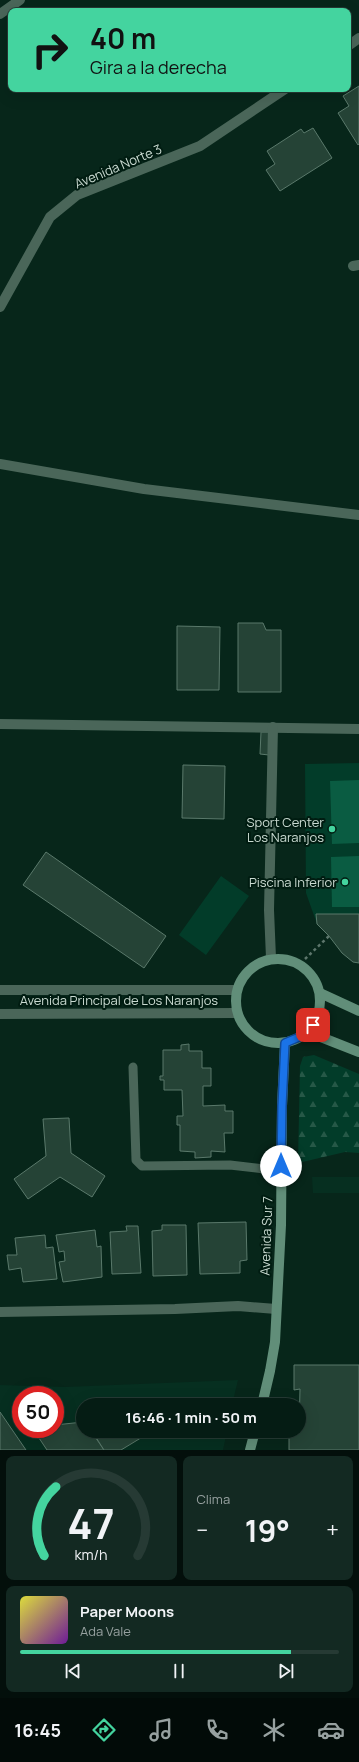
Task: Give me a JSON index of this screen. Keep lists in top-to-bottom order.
{
  "streets": {
    "main road": ["Avenida Principal de Los Naranjos", "Avenida Sur 7"],
    "street": ["Avenida Norte 3"]
  },
  "crossings": [
    ["Avenida Principal de Los Naranjos", "Avenida Sur 7"]
  ],
  "places": ["Sport Center Los Naranjos", "Piscina Inferior"],
  "page": {
    "turn": ["40 m", "Gira a la derecha"],
    "limit": "50",
    "trip": "16:46 · 1 min · 50 m",
    "tile": "Clima",
    "heat": ["−", "19°", "+"],
    "song": ["Paper Moons", "Ada Vale"],
    "tabs": "16:45",
    "gauge": ["47", "km/h"]
  }
}
